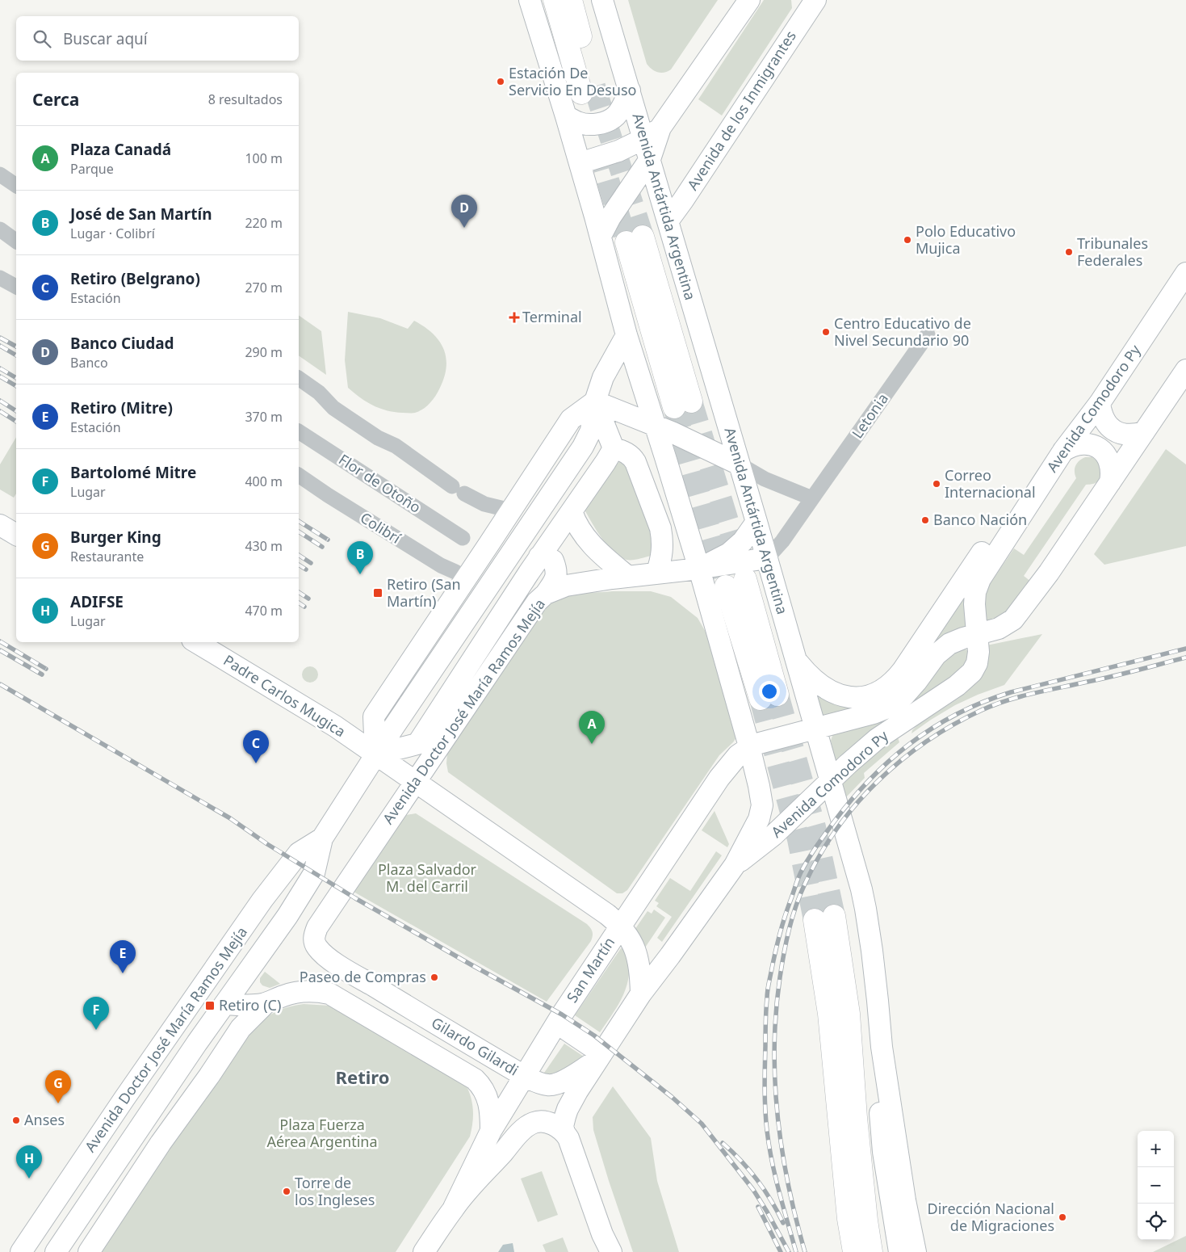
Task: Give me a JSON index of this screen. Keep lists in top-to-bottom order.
{
  "streets": {
    "main road": [
      "Avenida de los Inmigrantes",
      "Avenida Antártida Argentina",
      "Avenida Comodoro Py",
      "Padre Carlos Mugica",
      "Avenida Doctor José María Ramos Mejía",
      "San Martín",
      "Gilardo Gilardi"
    ],
    "street": ["Letonia", "Flor de Otoño", "Colibrí"]
  },
  "crossings": [
    ["Avenida de los Inmigrantes", "Avenida Antártida Argentina"],
    ["Avenida Antártida Argentina", "Avenida Comodoro Py"],
    ["Avenida Antártida Argentina", "Letonia"],
    ["Avenida Antártida Argentina", "Avenida Doctor José María Ramos Mejía"],
    ["Avenida Comodoro Py", "San Martín"],
    ["Padre Carlos Mugica", "Avenida Doctor José María Ramos Mejía"],
    ["Padre Carlos Mugica", "San Martín"],
    ["Avenida Doctor José María Ramos Mejía", "Gilardo Gilardi"],
    ["San Martín", "Gilardo Gilardi"]
  ],
  "districts": ["Retiro"],
  "parks": ["Plaza Salvador M. del Carril", "Plaza Fuerza Aérea Argentina"],
  "places": {
    "other": [
      "Estación De Servicio En Desuso",
      "Polo Educativo Mujica",
      "Tribunales Federales",
      "Centro Educativo de Nivel Secundario 90",
      "Correo Internacional",
      "Banco Nación",
      "Paseo de Compras",
      "Anses",
      "Torre de los Ingleses",
      "Dirección Nacional de Migraciones"
    ],
    "health": ["Terminal"],
    "transit": ["Retiro (San Martín)", "Retiro (C)"]
  },
  "page": {
    "search": "Buscar aquí",
    "heading": ["Cerca", "8 resultados"],
    "list": [
      {
        "mark": "A",
        "name": "Plaza Canadá",
        "note": "Parque",
        "value": "100 m"
      },
      {
        "mark": "B",
        "name": "José de San Martín",
        "note": "Lugar · Colibrí",
        "value": "220 m"
      },
      {
        "mark": "C",
        "name": "Retiro (Belgrano)",
        "note": "Estación",
        "value": "270 m"
      },
      {
        "mark": "D",
        "name": "Banco Ciudad",
        "note": "Banco",
        "value": "290 m"
      },
      {
        "mark": "E",
        "name": "Retiro (Mitre)",
        "note": "Estación",
        "value": "370 m"
      },
      {
        "mark": "F",
        "name": "Bartolomé Mitre",
        "note": "Lugar",
        "value": "400 m"
      },
      {
        "mark": "G",
        "name": "Burger King",
        "note": "Restaurante",
        "value": "430 m"
      },
      {
        "mark": "H",
        "name": "ADIFSE",
        "note": "Lugar",
        "value": "470 m"
      }
    ],
    "pins": [
      "D",
      "B",
      "A",
      "C",
      "E",
      "F",
      "G",
      "H"
    ],
    "map_buttons": ["+", "−"]
  }
}
